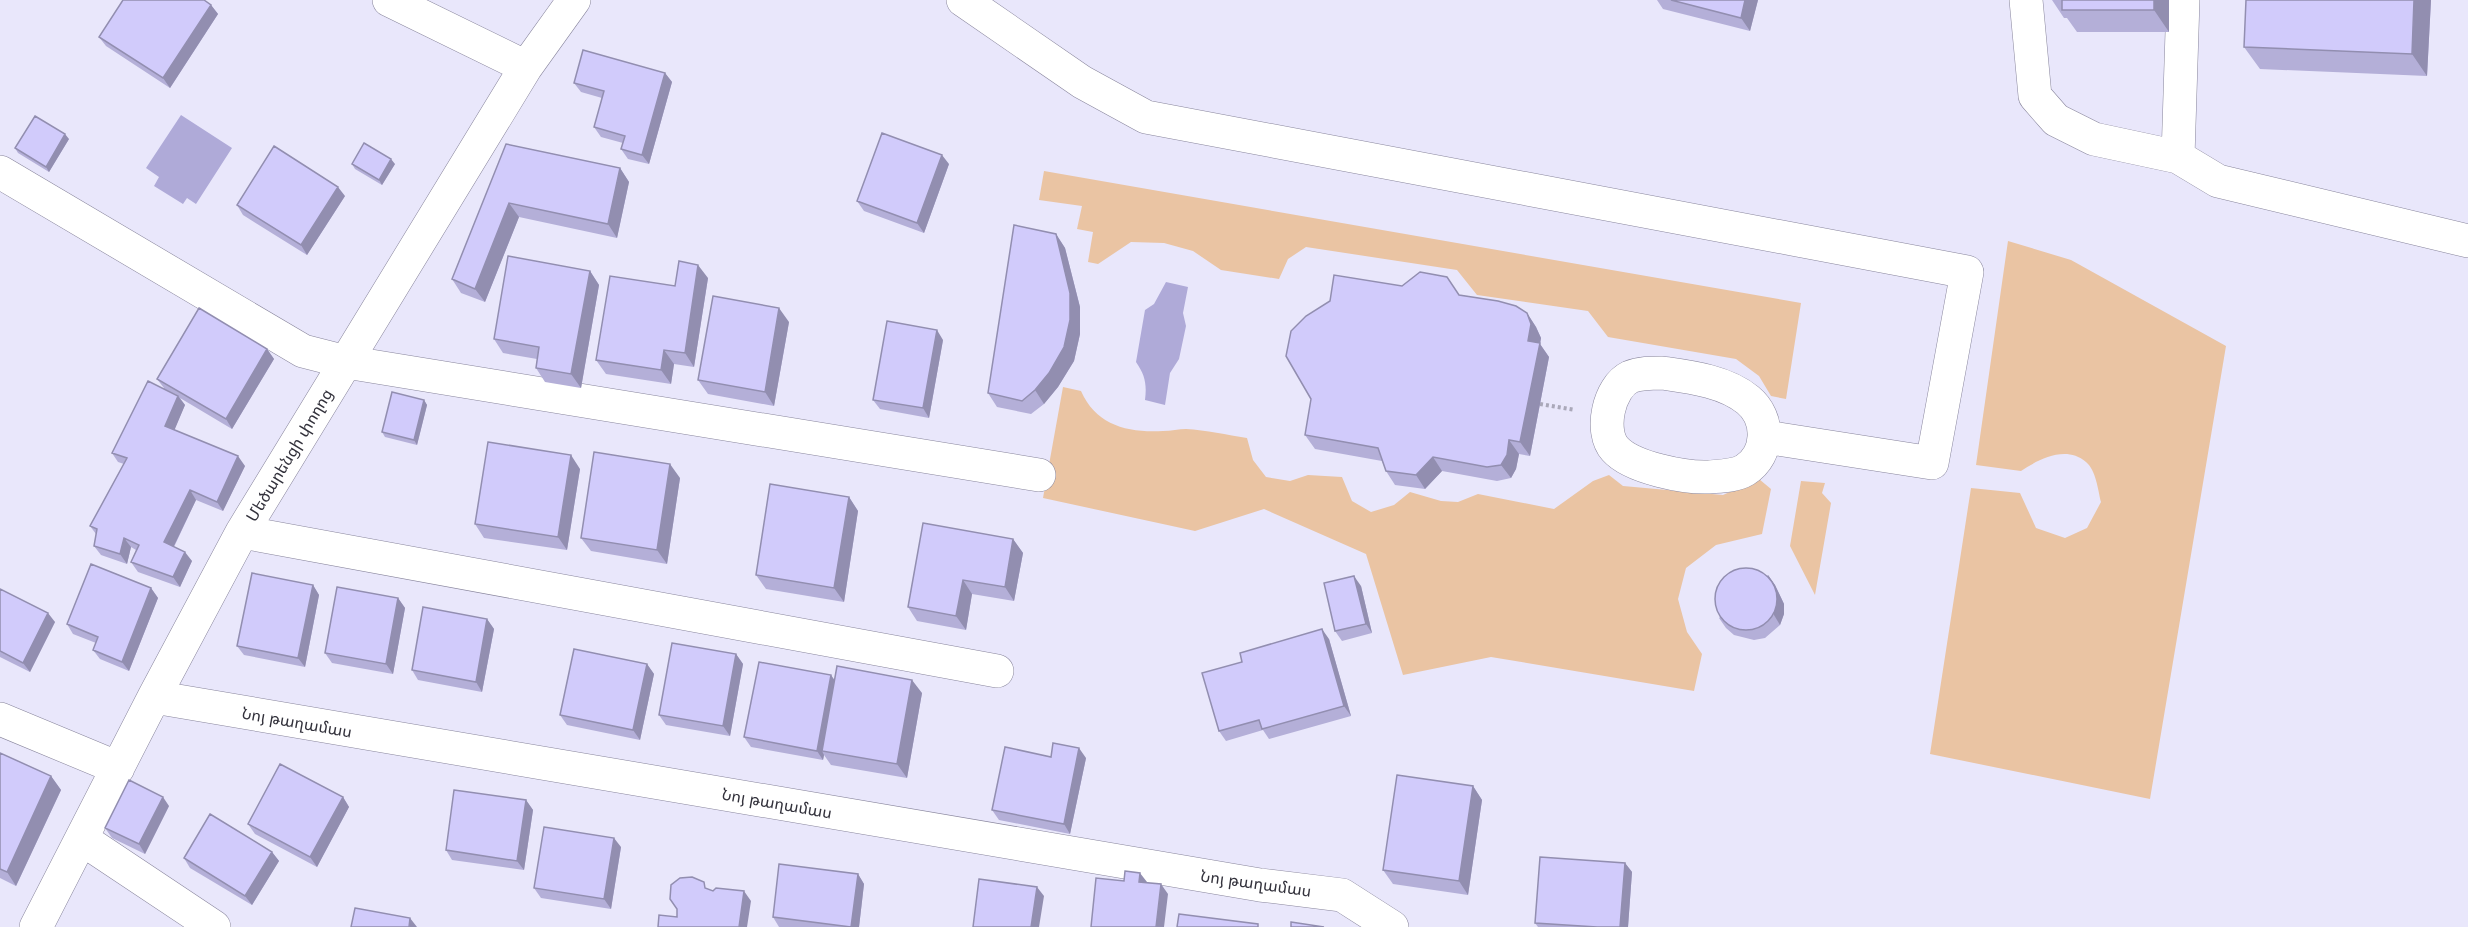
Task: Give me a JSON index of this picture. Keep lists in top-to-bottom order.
{
  "streets": {
    "street": ["Մեծարենցի փողոց", "Նոյ թաղամաս"]
  },
  "crossings": [
    ["Մեծարենցի փողոց", "Նոյ թաղամաս"]
  ]
}
